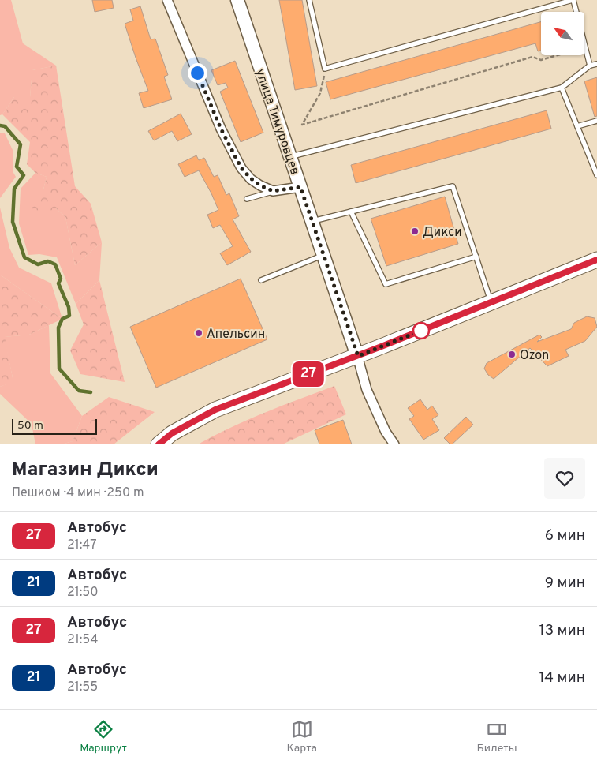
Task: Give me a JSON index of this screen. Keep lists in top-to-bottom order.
{
  "streets": {
    "street": ["улица Тимуровцев"]
  },
  "places": ["Дикси", "Апельсин", "Ozon"],
  "lines": ["bus line 27"],
  "scale_bar": "50 m",
  "north": "top left",
  "page": {
    "on_map": "27",
    "scale": "50 m",
    "heading": ["Магазин Дикси", "Пешком · 4 мин · 250 m"],
    "list": [
      {
        "mark": "27",
        "name": "Автобус",
        "note": "21:47",
        "value": "6 мин"
      },
      {
        "mark": "21",
        "name": "Автобус",
        "note": "21:50",
        "value": "9 мин"
      },
      {
        "mark": "27",
        "name": "Автобус",
        "note": "21:54",
        "value": "13 мин"
      },
      {
        "mark": "21",
        "name": "Автобус",
        "note": "21:55",
        "value": "14 мин"
      }
    ],
    "tabs": ["Маршрут", "Карта", "Билеты"]
  }
}
